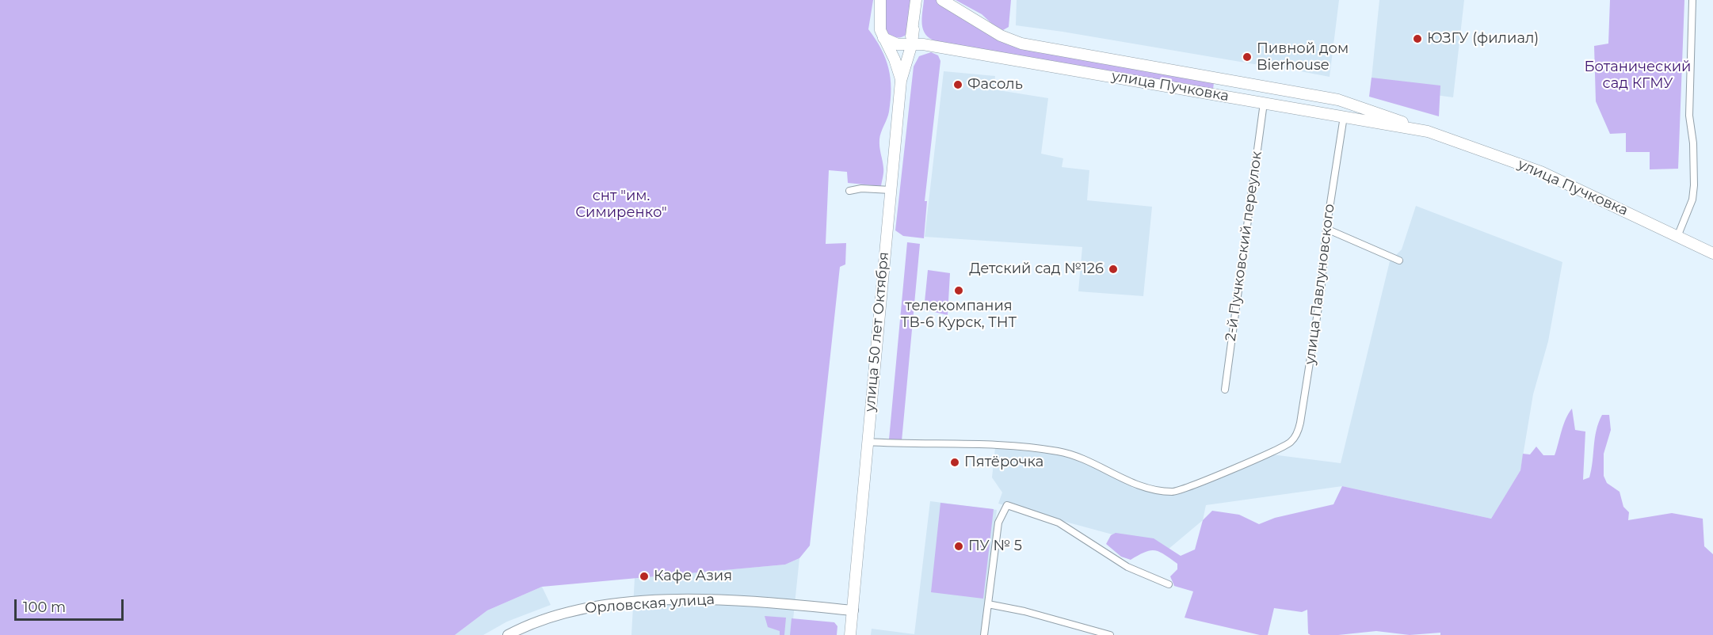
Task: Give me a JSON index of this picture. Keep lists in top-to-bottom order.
{
  "streets": {
    "main road": ["улица Пучковка", "улица 50 лет Октября"],
    "street": ["2-й Пучковский переулок", "улица Павлуновского", "Орловская улица"]
  },
  "crossings": [
    ["улица Пучковка", "2-й Пучковский переулок"],
    ["улица Пучковка", "улица Павлуновского"],
    ["улица Пучковка", "улица 50 лет Октября"],
    ["улица Павлуновского", "улица 50 лет Октября"],
    ["улица 50 лет Октября", "Орловская улица"]
  ],
  "parks": ["Ботанический сад КГМУ", "снт \"им. Симиренко\""],
  "places": [
    "ЮЗГУ (филиал)",
    "Пивной дом Bierhouse",
    "Фасоль",
    "Детский сад №126",
    "телекомпания ТВ-6 Курск, ТНТ",
    "Пятёрочка",
    "ПУ № 5",
    "Кафе Азия"
  ],
  "scale_bar": "100 m"
}
